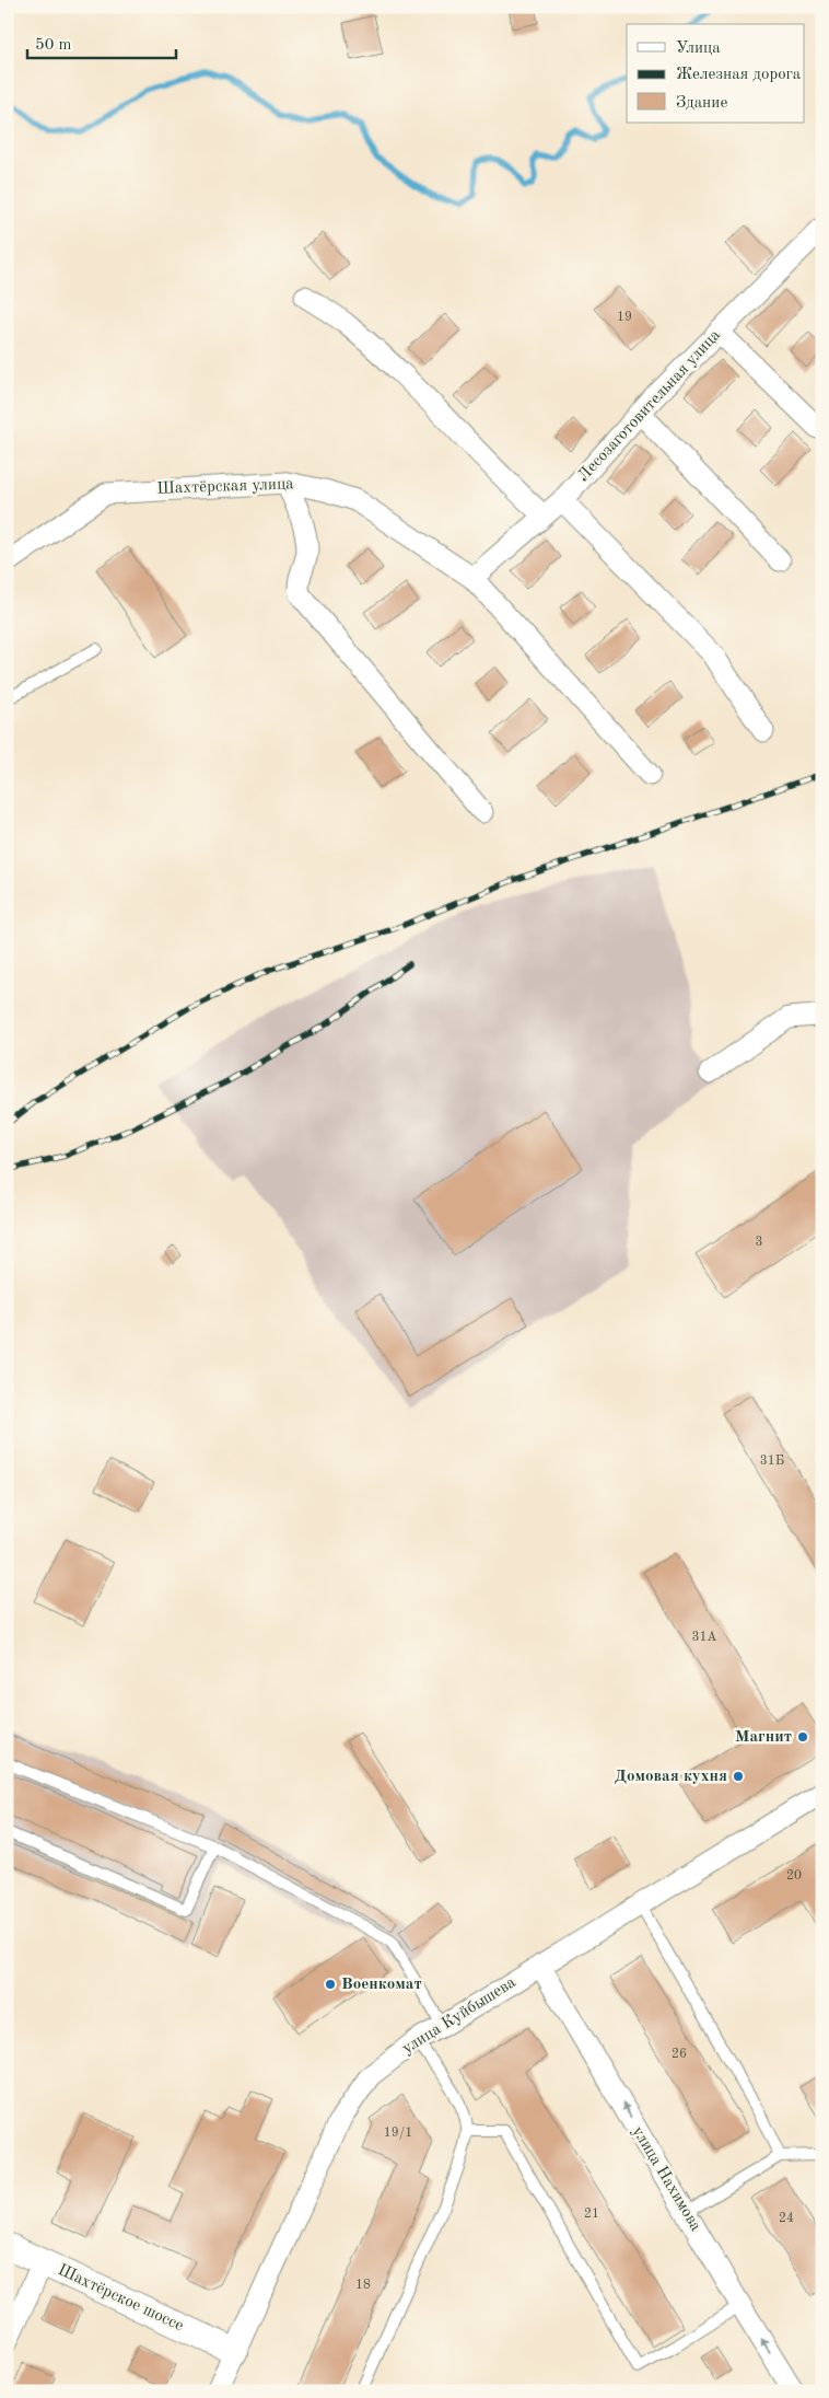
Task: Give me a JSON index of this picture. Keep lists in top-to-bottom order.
{
  "streets": {
    "street": [
      "Лесозаготовительная улица",
      "Шахтёрская улица",
      "улица Куйбышева",
      "улица Нахимова",
      "Шахтёрское шоссе"
    ]
  },
  "crossings": [
    ["Лесозаготовительная улица", "Шахтёрская улица"],
    ["улица Куйбышева", "улица Нахимова"],
    ["улица Куйбышева", "Шахтёрское шоссе"]
  ],
  "one_way": ["улица Нахимова"],
  "places": ["Магнит", "Домовая кухня", "Военкомат"],
  "house_numbers": [
    "19",
    "3",
    "31Б",
    "31А",
    "20",
    "26",
    "19/1",
    "21",
    "24",
    "18"
  ],
  "legend": ["Улица", "Железная дорога", "Здание"],
  "scale_bar": "50 m"
}
